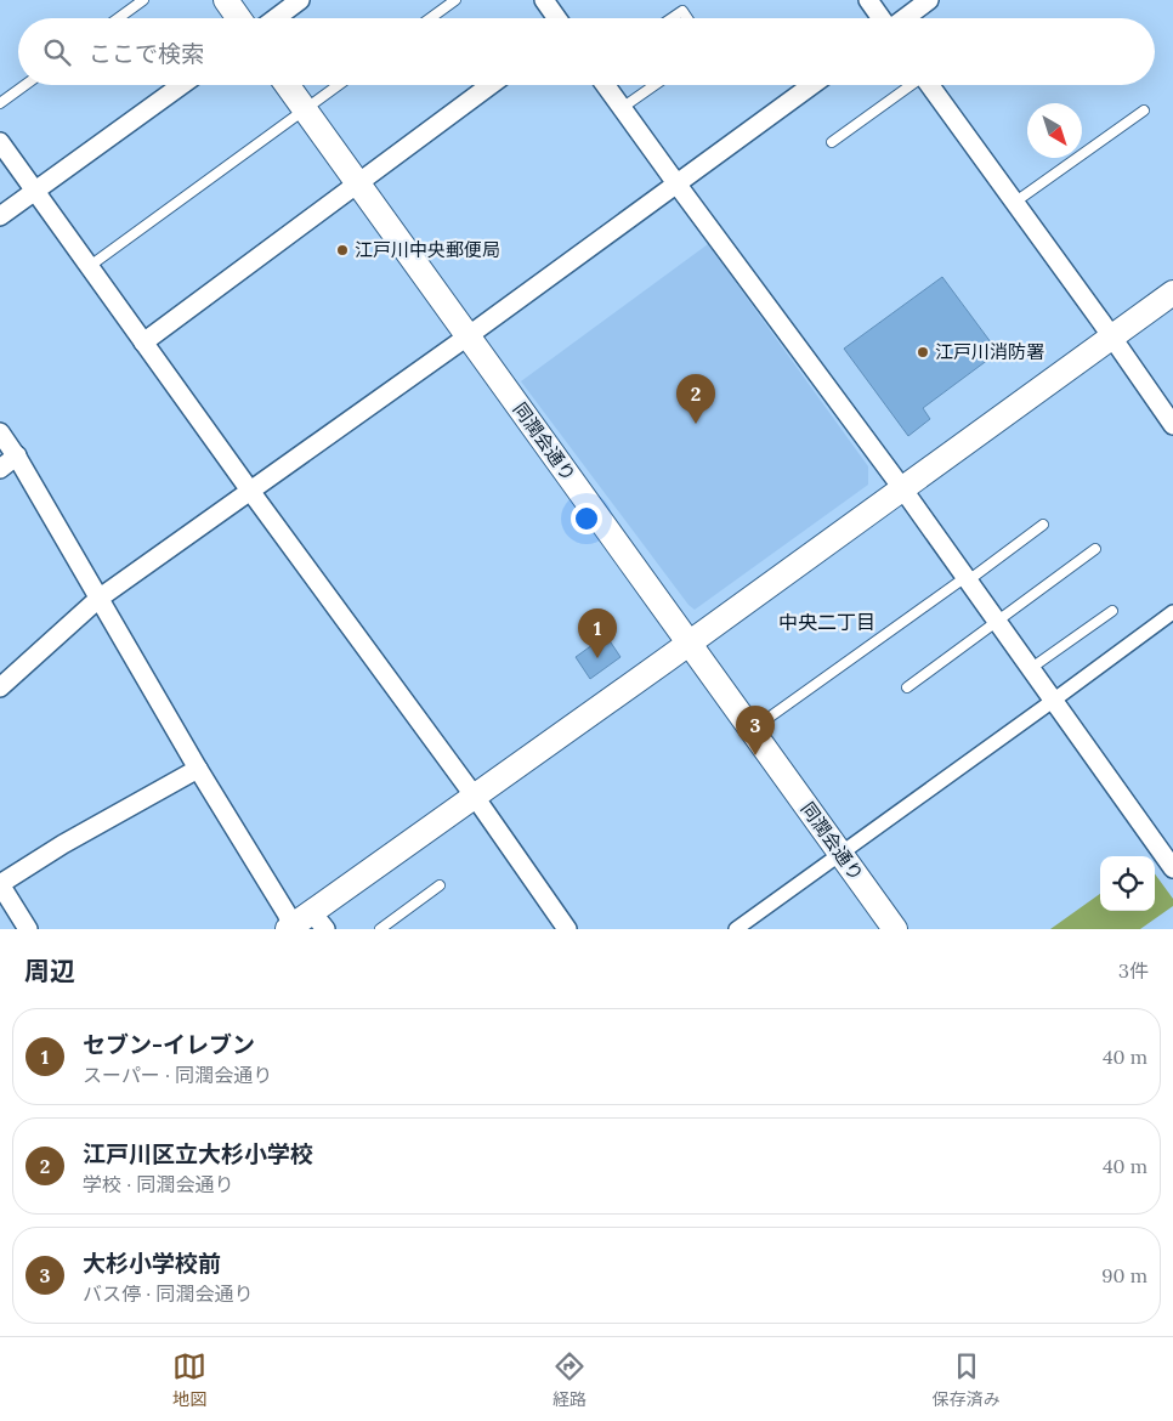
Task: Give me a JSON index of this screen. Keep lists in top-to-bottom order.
{
  "streets": {
    "street": ["同潤会通り"]
  },
  "districts": ["中央二丁目"],
  "places": ["江戸川中央郵便局", "江戸川消防署"],
  "north": "bottom right",
  "page": {
    "search": "ここで検索",
    "pins": ["2", "1", "3"],
    "heading": ["周辺", "3件"],
    "list": [
      {
        "mark": "1",
        "name": "セブン-イレブン",
        "note": "スーパー · 同潤会通り",
        "value": "40 m"
      },
      {
        "mark": "2",
        "name": "江戸川区立大杉小学校",
        "note": "学校 · 同潤会通り",
        "value": "40 m"
      },
      {
        "mark": "3",
        "name": "大杉小学校前",
        "note": "バス停 · 同潤会通り",
        "value": "90 m"
      }
    ],
    "nav": ["地図", "経路", "保存済み"]
  }
}
